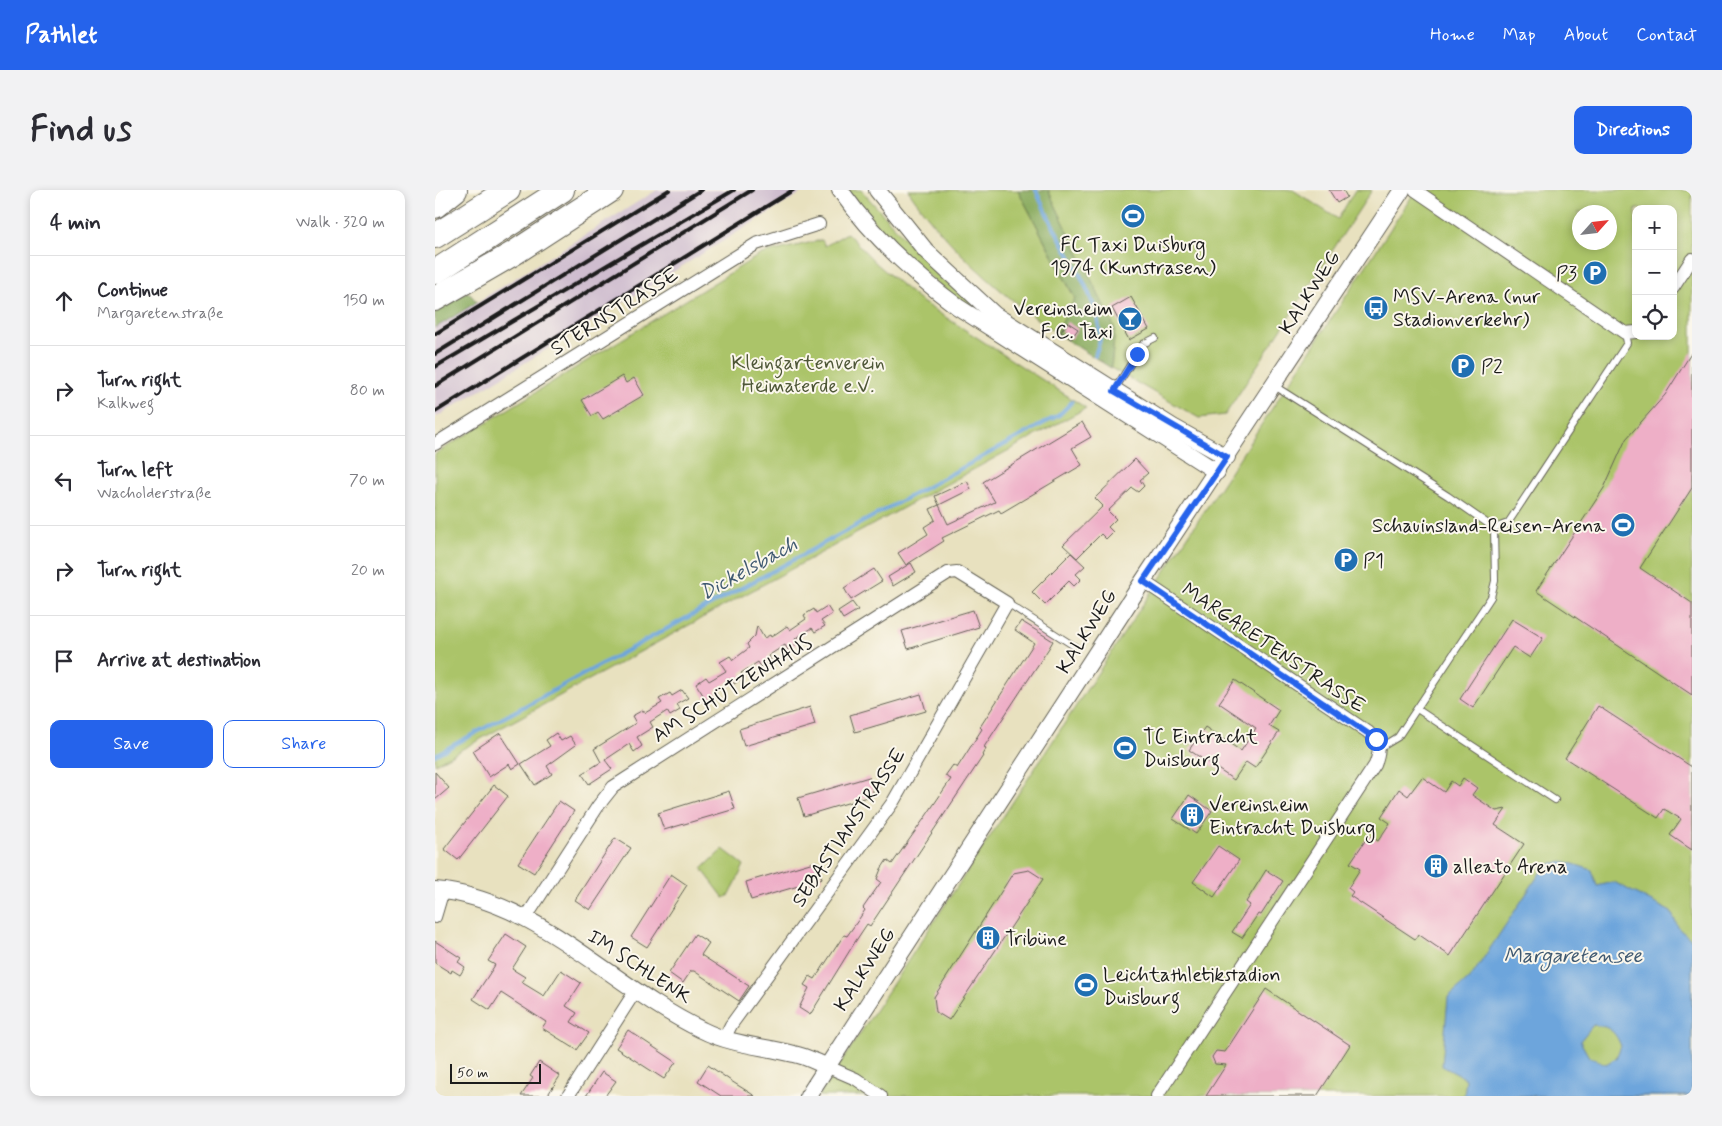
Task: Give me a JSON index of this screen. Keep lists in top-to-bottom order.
{
  "streets": {
    "street": [
      "KALKWEG",
      "STERNSTRASSE",
      "MARGARETENSTRASSE",
      "AM SCHÜTZENHAUS",
      "SEBASTIANSTRASSE",
      "IM SCHLENK"
    ]
  },
  "crossings": [
    ["KALKWEG", "MARGARETENSTRASSE"],
    ["KALKWEG", "IM SCHLENK"],
    ["AM SCHÜTZENHAUS", "SEBASTIANSTRASSE"],
    ["AM SCHÜTZENHAUS", "IM SCHLENK"],
    ["SEBASTIANSTRASSE", "IM SCHLENK"]
  ],
  "water": ["Dickelsbach", "Margaretensee"],
  "parks": ["Kleingartenverein Heimaterde e.V."],
  "places": {
    "sports": [
      "FC Taxi Duisburg 1974 (Kunstrasen)",
      "Schauinsland-Reisen-Arena",
      "TC Eintracht Duisburg",
      "Leichtathletikstadion Duisburg"
    ],
    "parking": ["P3", "P2", "P1"],
    "bus stop": ["MSV-Arena (nur Stadionverkehr)"],
    "bar": ["Vereinsheim F.C. Taxi"],
    "building": ["Vereinsheim Eintracht Duisburg", "alleato Arena", "Tribüne"]
  },
  "scale_bar": "50 m",
  "north": "top right",
  "page": {
    "header": "Pathlet",
    "nav": [
      "Home",
      "Map",
      "About",
      "Contact"
    ],
    "buttons": [
      "Directions",
      ["Save", "Share"]
    ],
    "title": "Find us",
    "heading": ["4 min", "Walk · 320 m"],
    "map_buttons": ["+", "−"],
    "list": [
      ["Continue", "Margaretenstraße", "150 m"],
      ["Turn right", "Kalkweg", "80 m"],
      ["Turn left", "Wacholderstraße", "70 m"],
      ["Turn right", "20 m"],
      "Arrive at destination"
    ],
    "scale": "50 m"
  }
}
